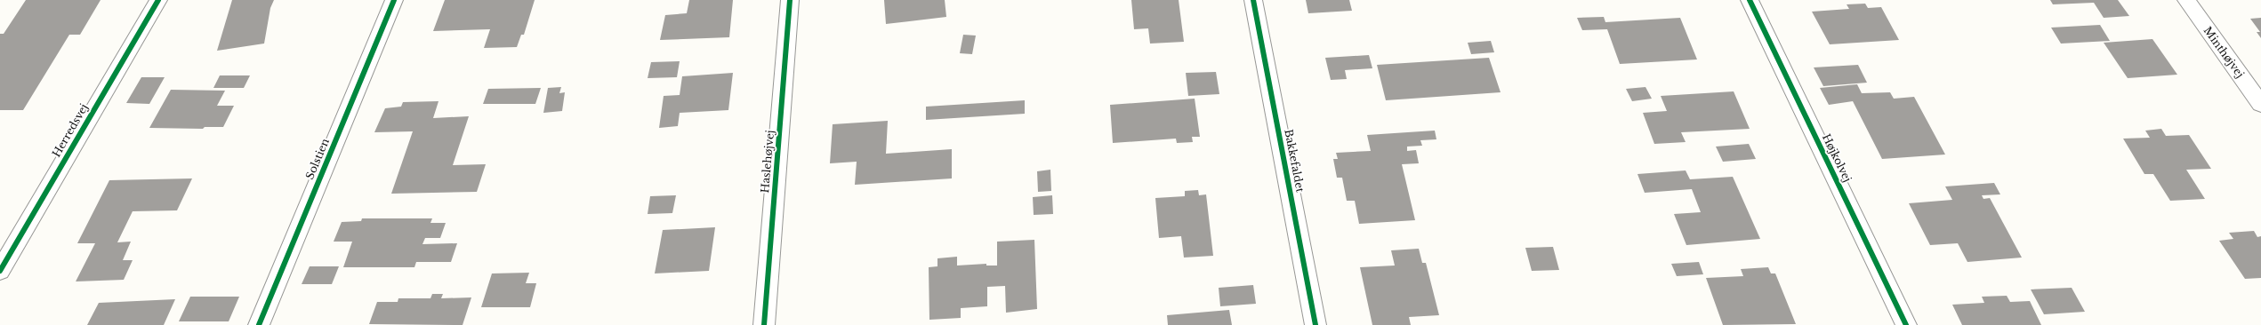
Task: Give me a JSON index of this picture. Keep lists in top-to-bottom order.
{
  "streets": {
    "street": [
      "Minthøjvej",
      "Herredsvej",
      "Højkolvej",
      "Solstien",
      "Bakkefaldet",
      "Haslehøjvej"
    ]
  }
}
